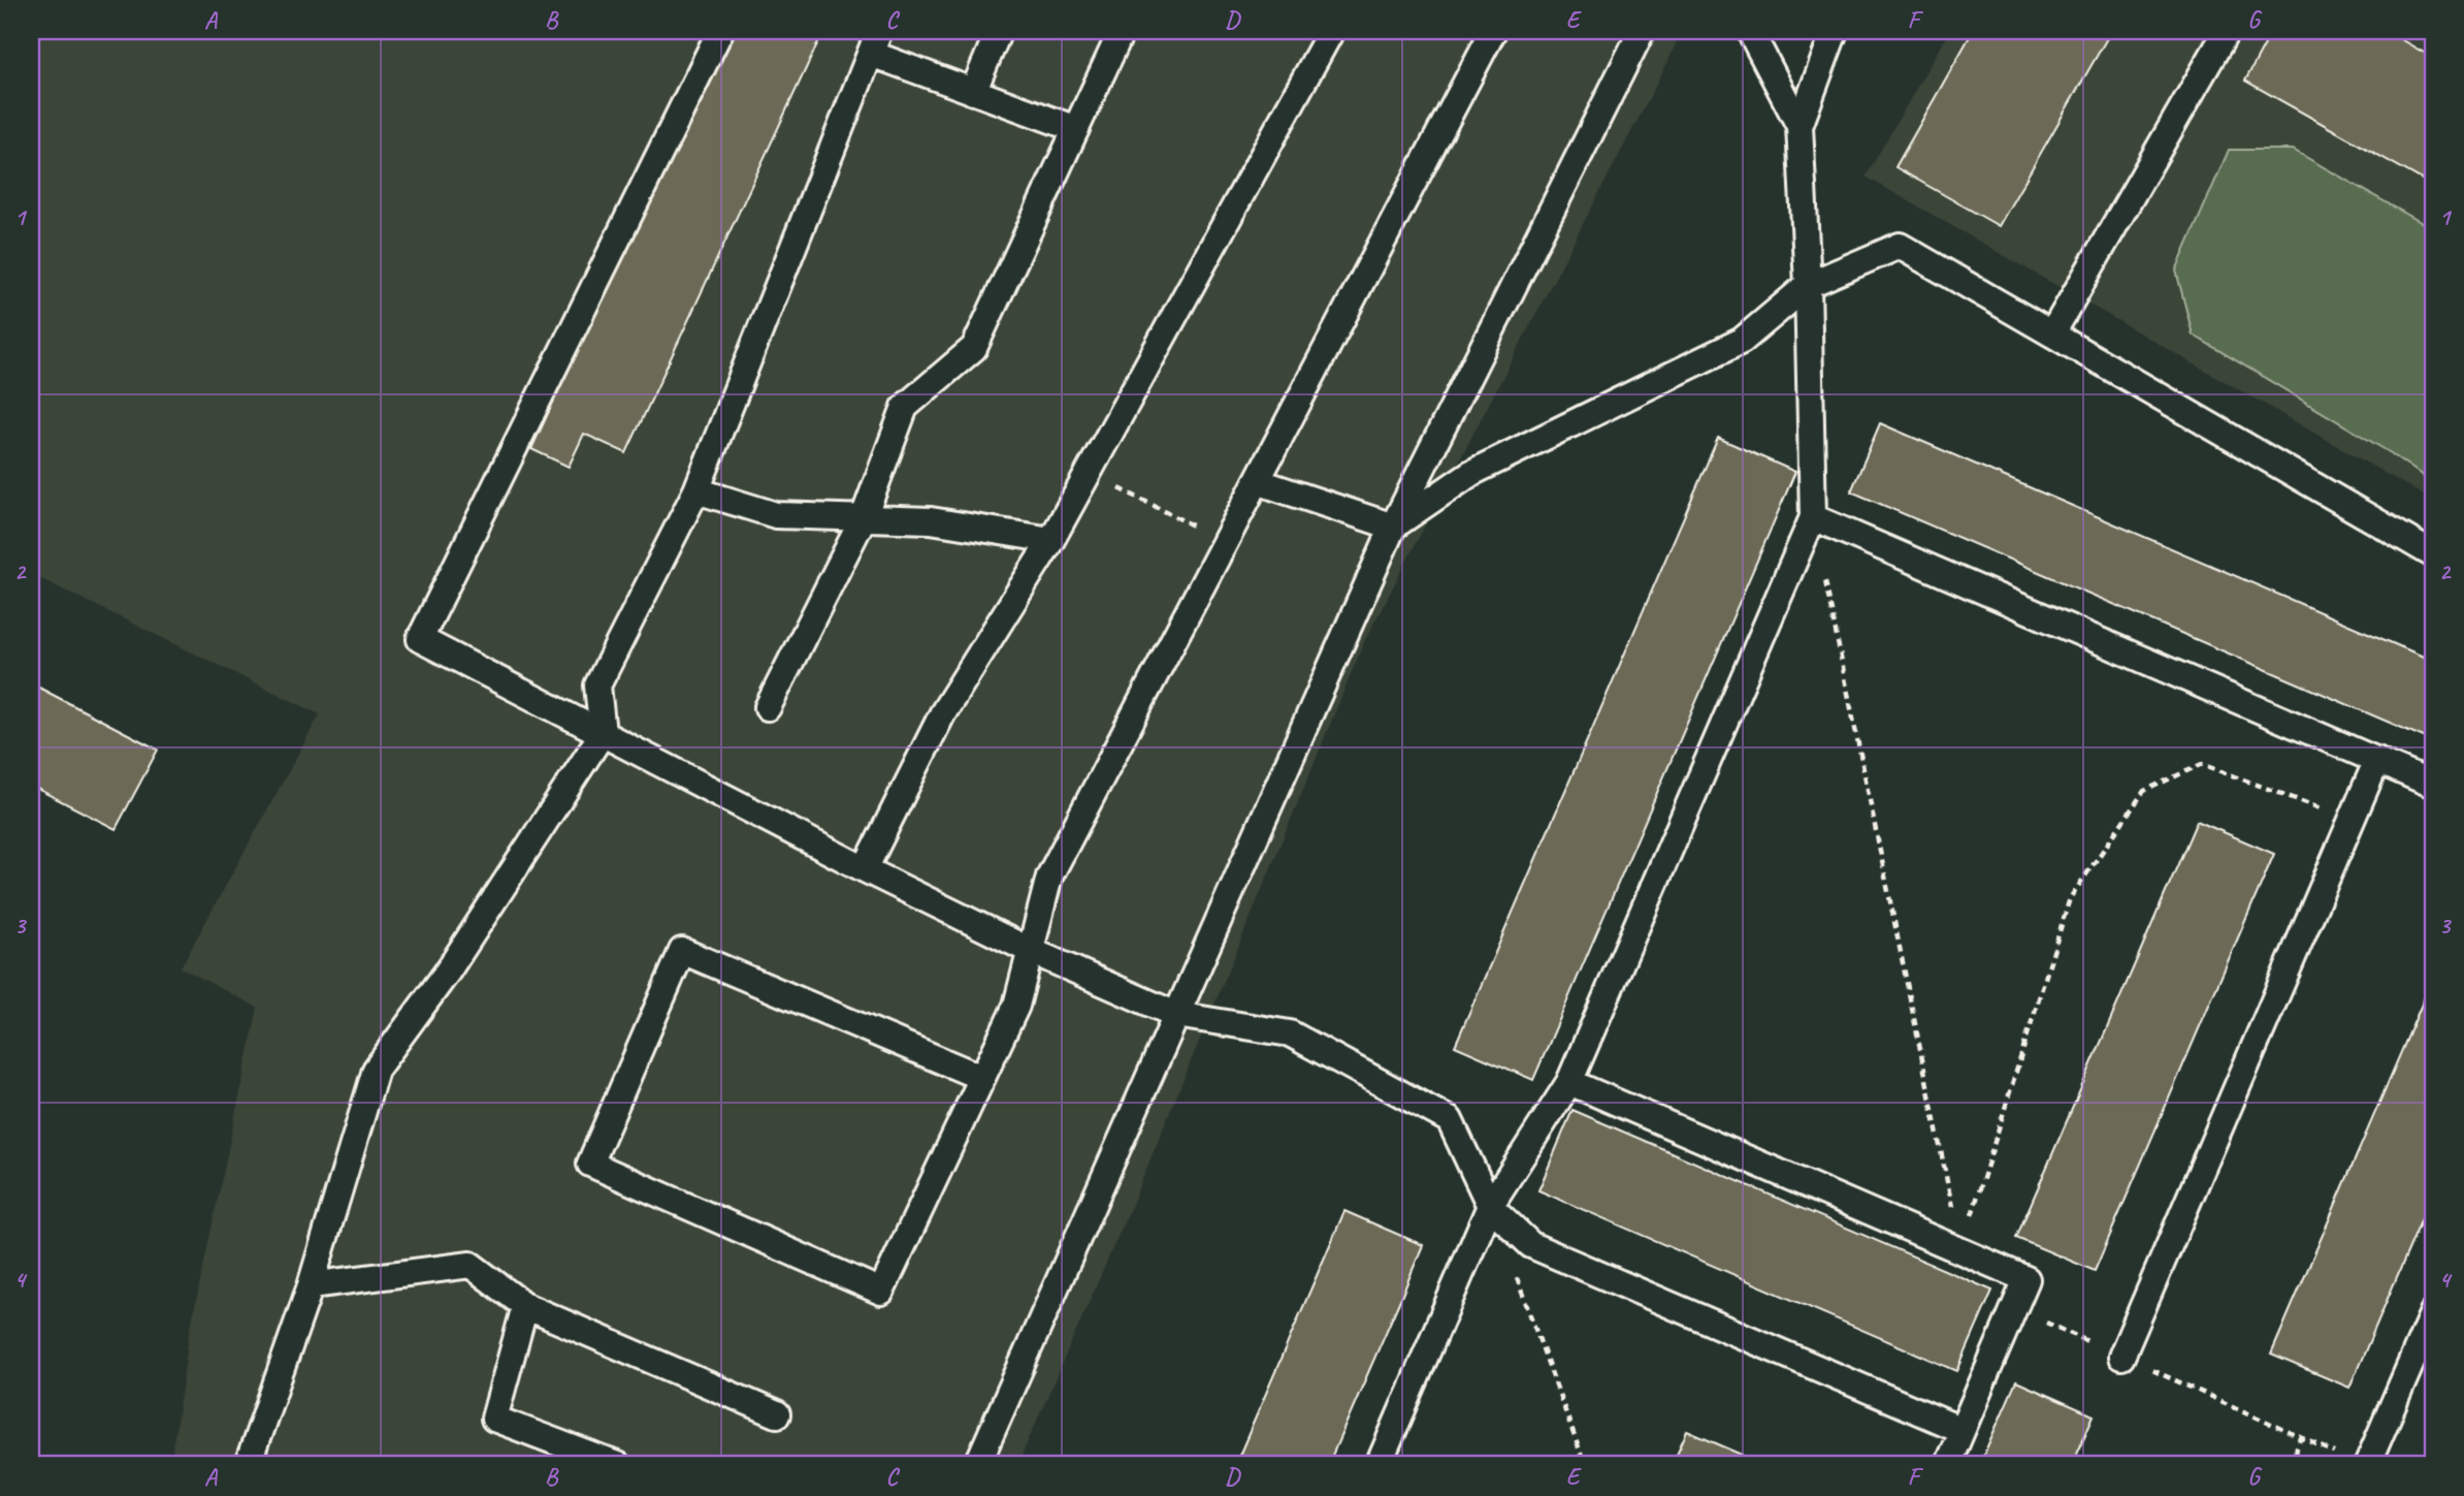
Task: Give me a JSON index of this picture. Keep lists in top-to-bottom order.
{
  "grid": {
    "columns": [
      "A",
      "B",
      "C",
      "D",
      "E",
      "F",
      "G"
    ],
    "rows": [
      "1",
      "2",
      "3",
      "4"
    ]
  }
}
